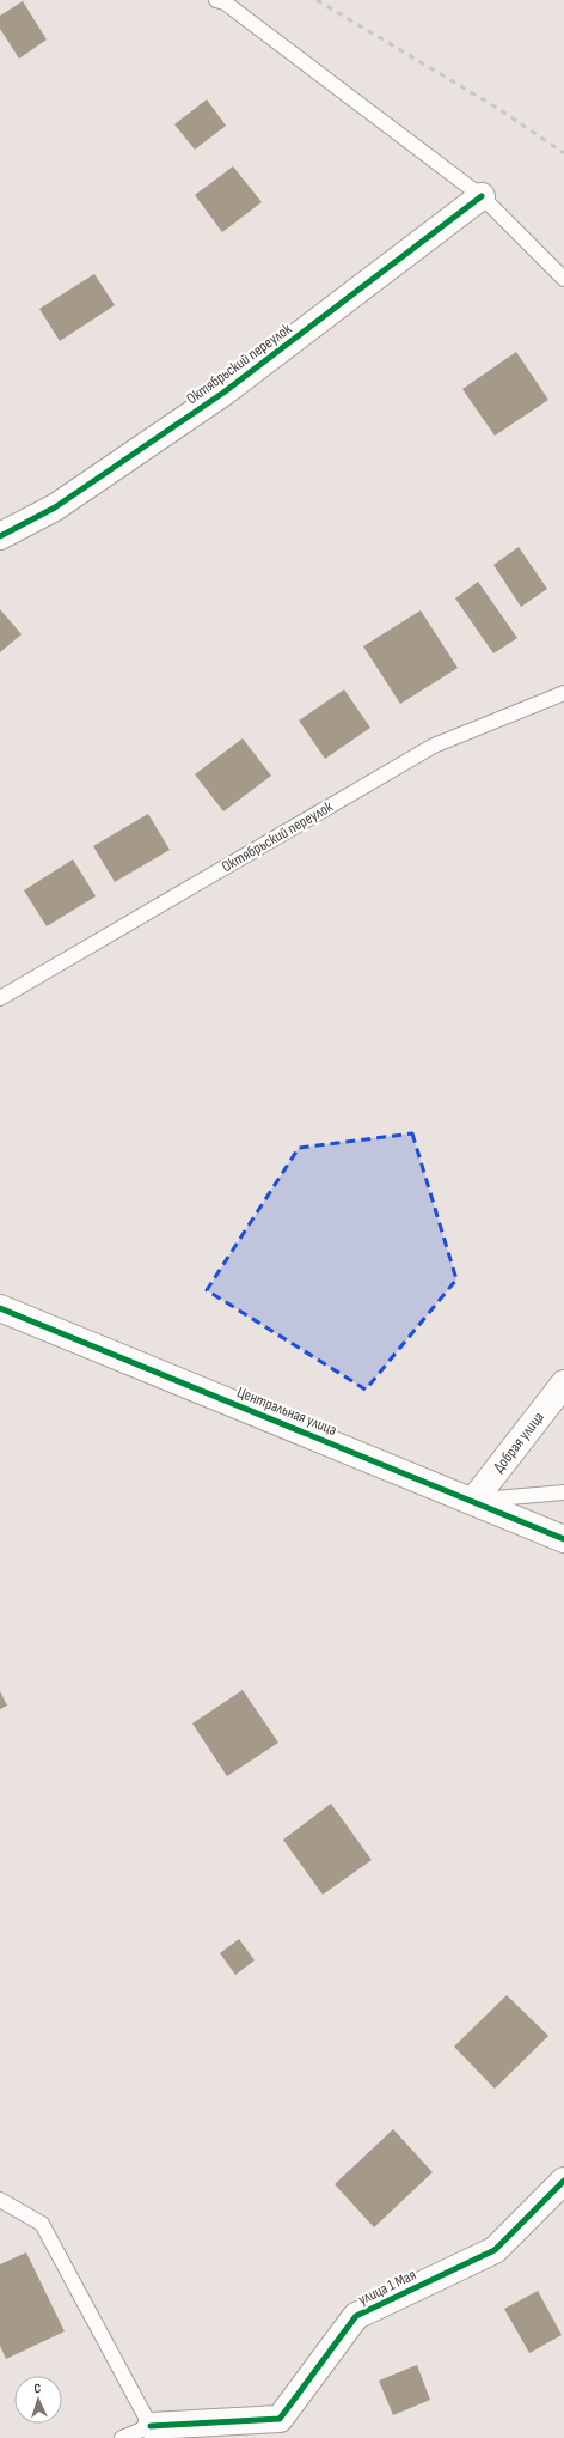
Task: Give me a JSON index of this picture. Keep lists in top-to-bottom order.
{
  "streets": {
    "street": [
      "Октябрьский переулок",
      "Центральная улица",
      "Добрая улица",
      "улица 1 Мая"
    ]
  },
  "crossings": [
    ["Центральная улица", "Добрая улица"]
  ],
  "north": "top"
}
